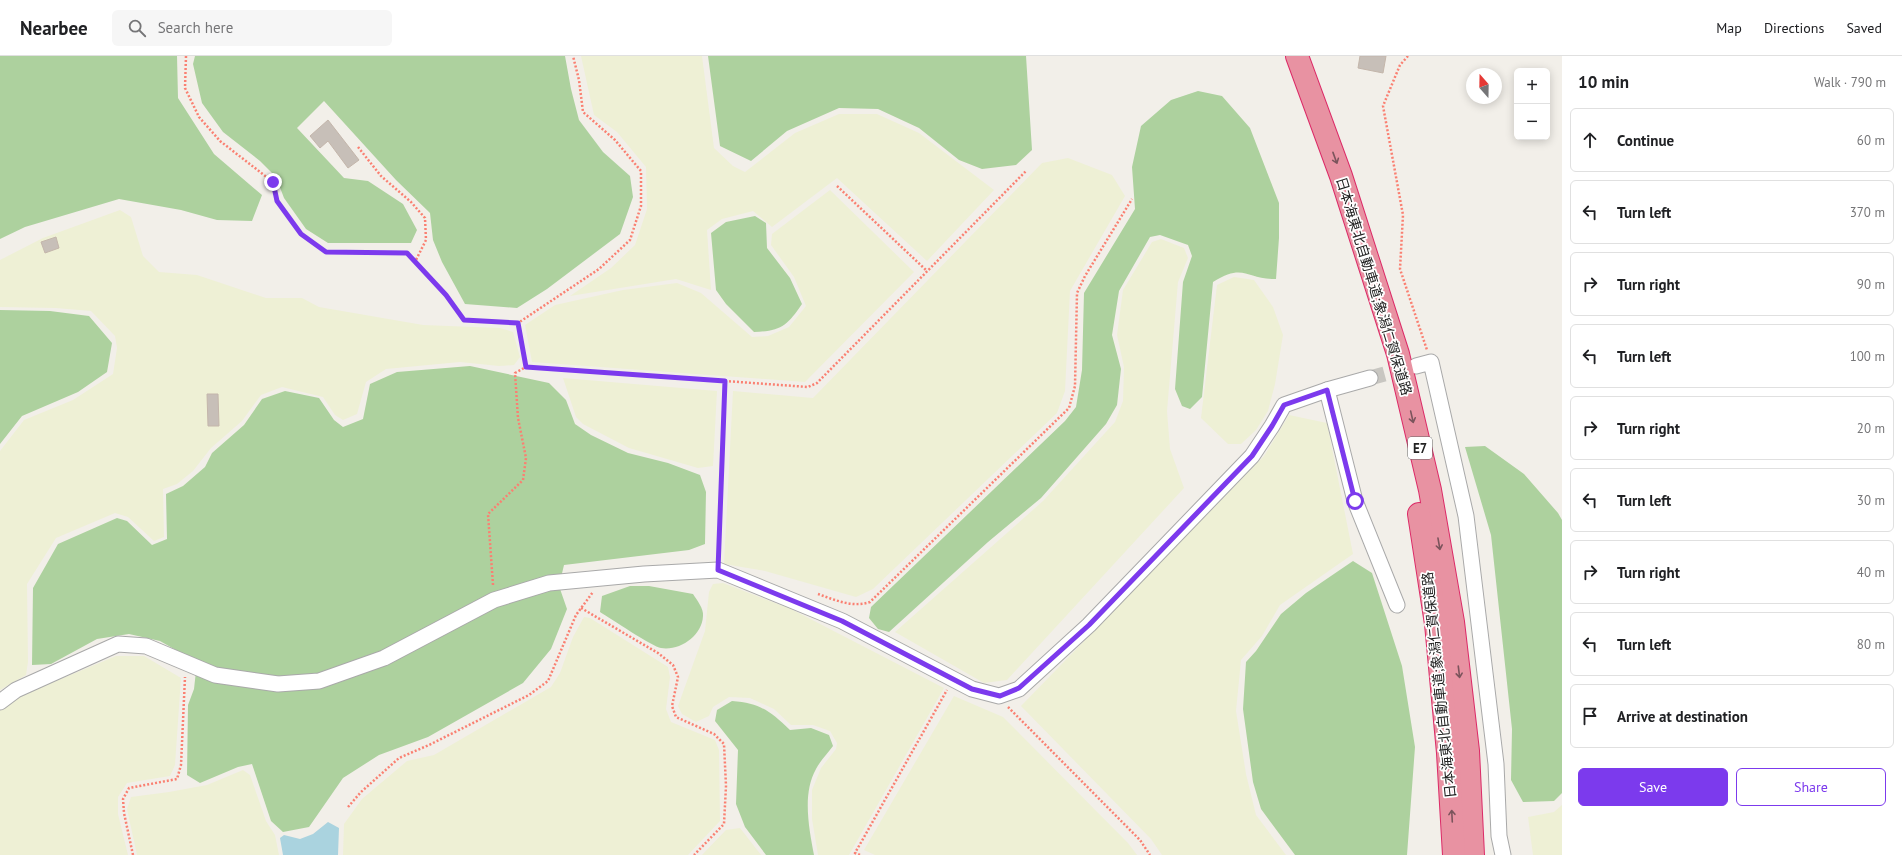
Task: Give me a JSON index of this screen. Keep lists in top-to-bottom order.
{
  "streets": {
    "highway": ["日本海東北自動車道;象潟仁賀保道路", "E7"]
  },
  "north": "top",
  "page": {
    "header": "Nearbee",
    "search": "Search here",
    "nav": ["Map", "Directions", "Saved"],
    "heading": ["10 min", "Walk · 790 m"],
    "map_buttons": ["+", "−"],
    "list": [
      ["Continue", "60 m"],
      ["Turn left", "370 m"],
      ["Turn right", "90 m"],
      ["Turn left", "100 m"],
      ["Turn right", "20 m"],
      ["Turn left", "30 m"],
      ["Turn right", "40 m"],
      ["Turn left", "80 m"],
      "Arrive at destination"
    ],
    "buttons": ["Save", "Share"]
  }
}
